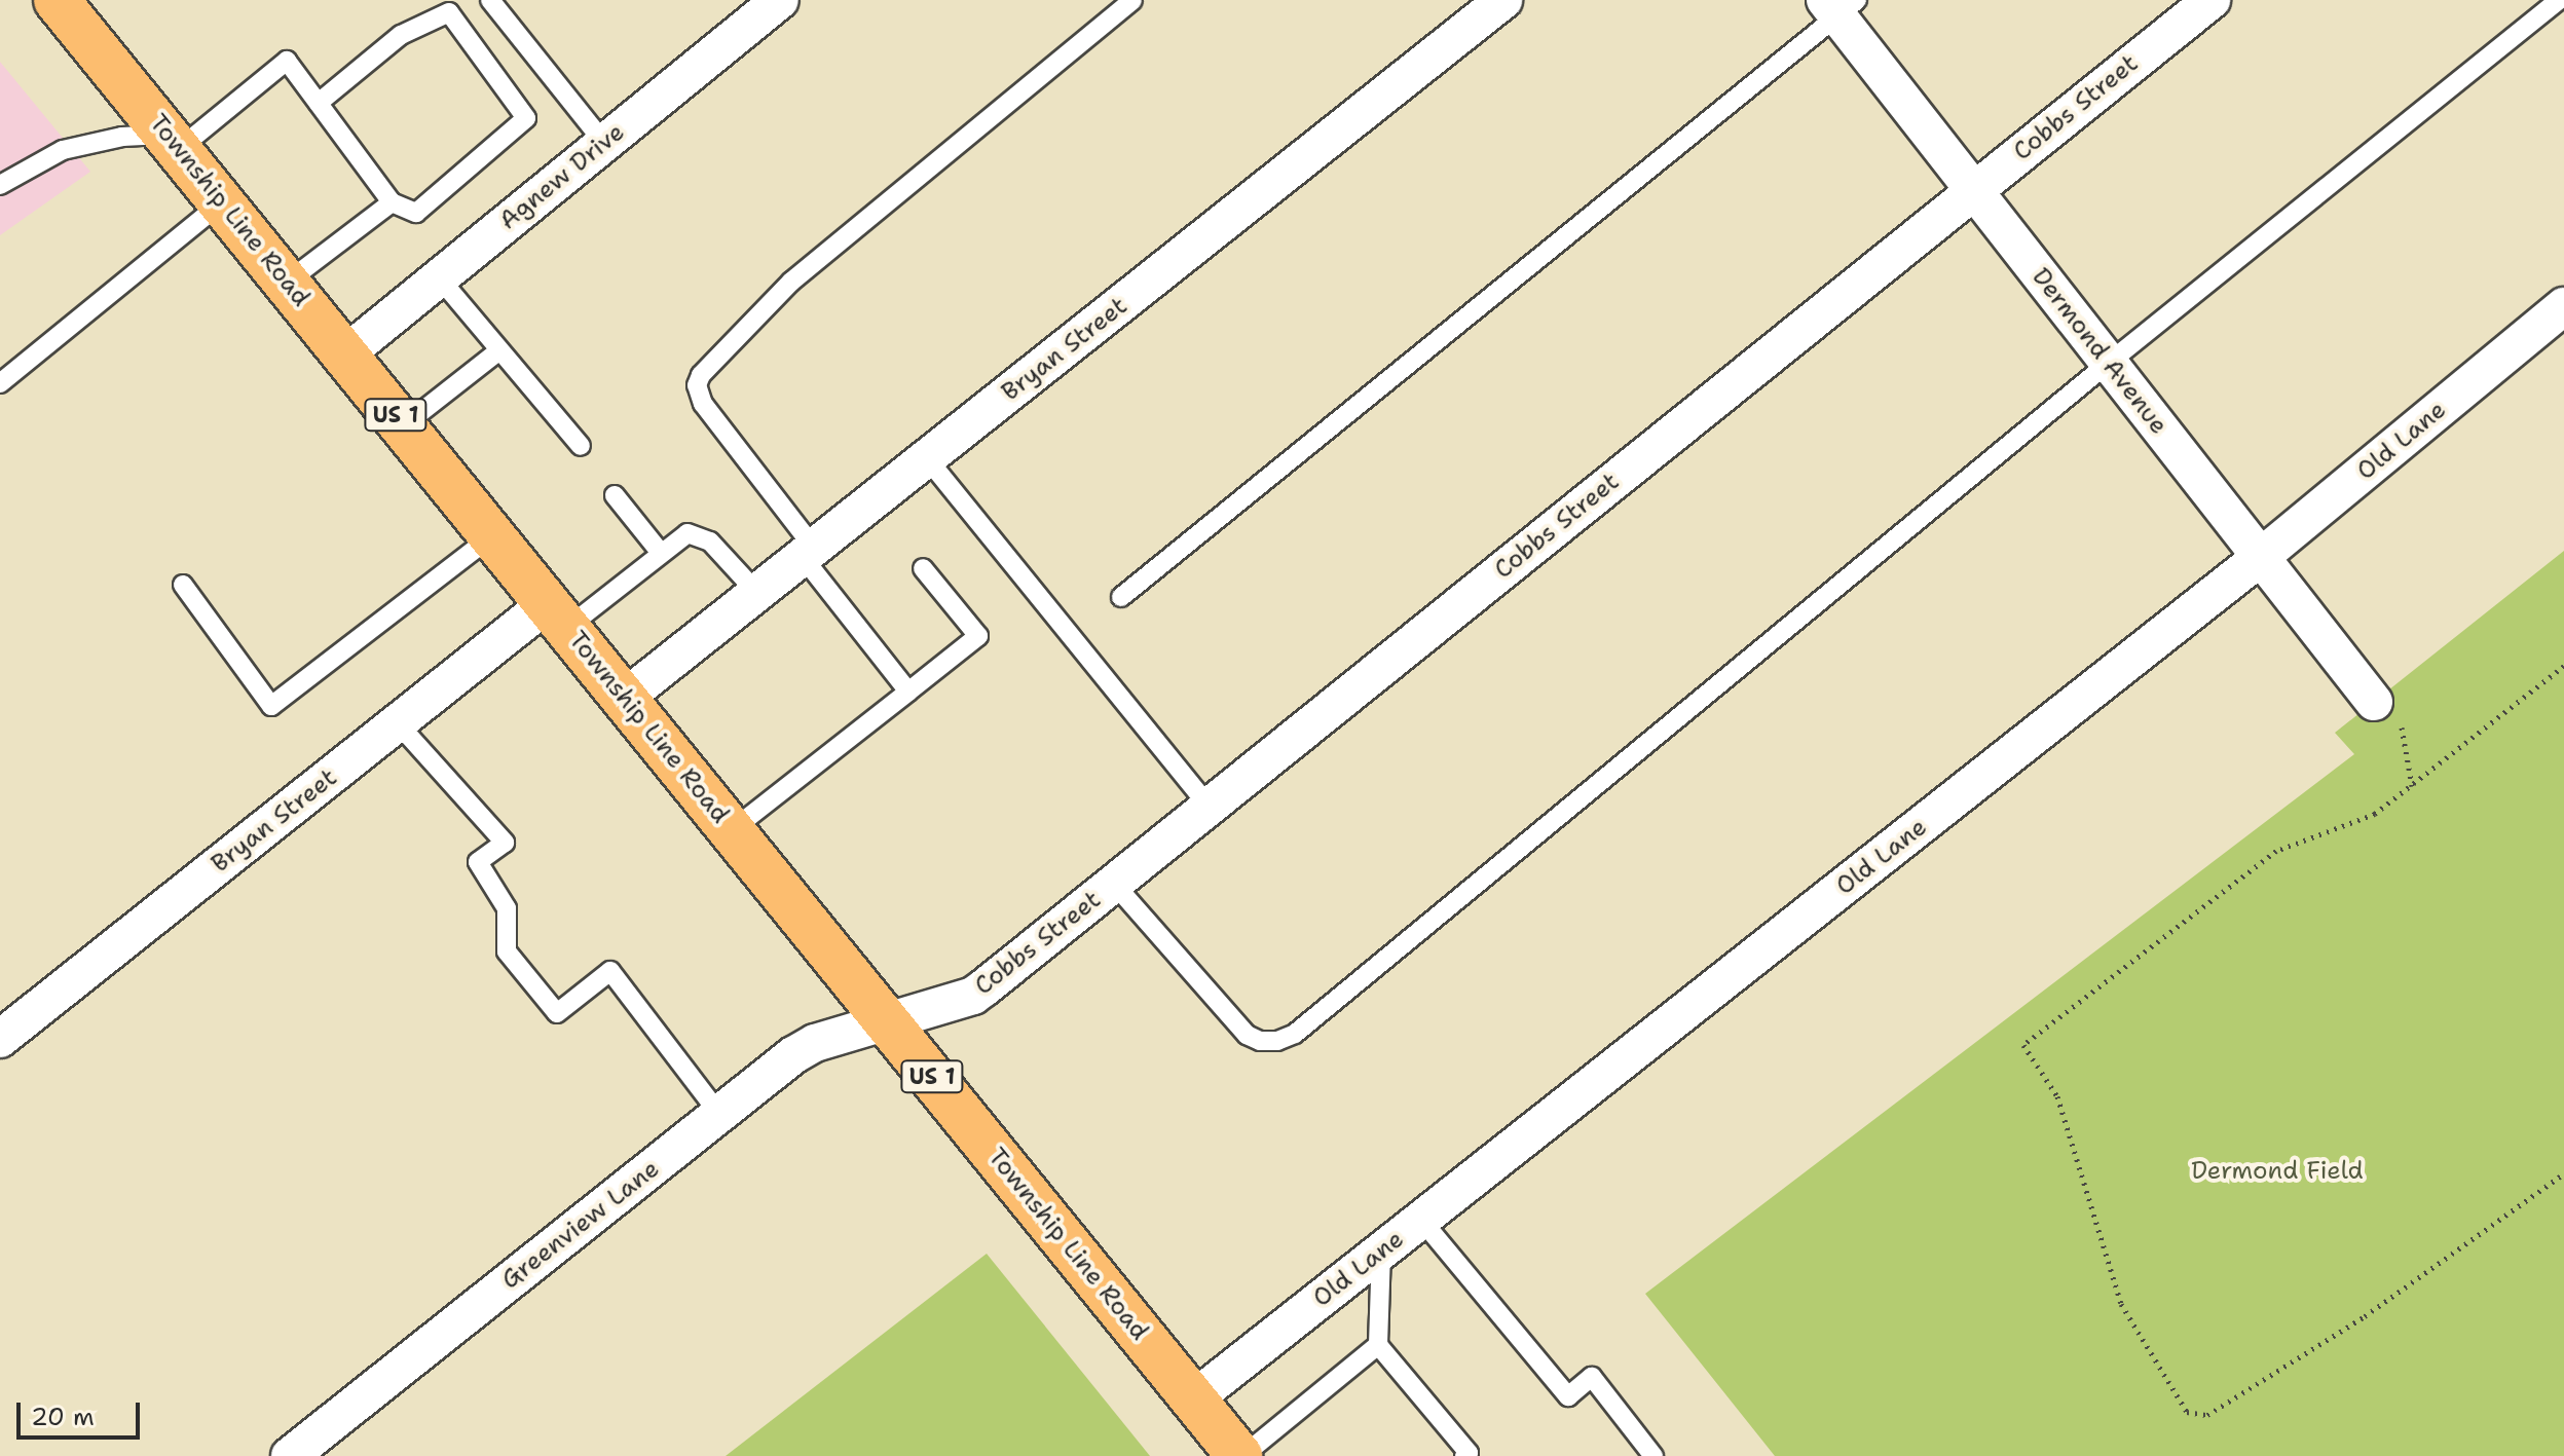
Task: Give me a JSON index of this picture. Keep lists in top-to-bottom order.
{
  "streets": {
    "highway": ["Township Line Road", "US 1"],
    "street": [
      "Cobbs Street",
      "Agnew Drive",
      "Bryan Street",
      "Dermond Avenue",
      "Old Lane",
      "Greenview Lane"
    ]
  },
  "crossings": [
    ["Cobbs Street", "Township Line Road"],
    ["Cobbs Street", "Dermond Avenue"],
    ["Cobbs Street", "Greenview Lane"],
    ["Agnew Drive", "Township Line Road"],
    ["Township Line Road", "Bryan Street"],
    ["Township Line Road", "Old Lane"],
    ["Township Line Road", "Greenview Lane"],
    ["Dermond Avenue", "Old Lane"]
  ],
  "parks": ["Dermond Field"],
  "scale_bar": "20 m"
}
